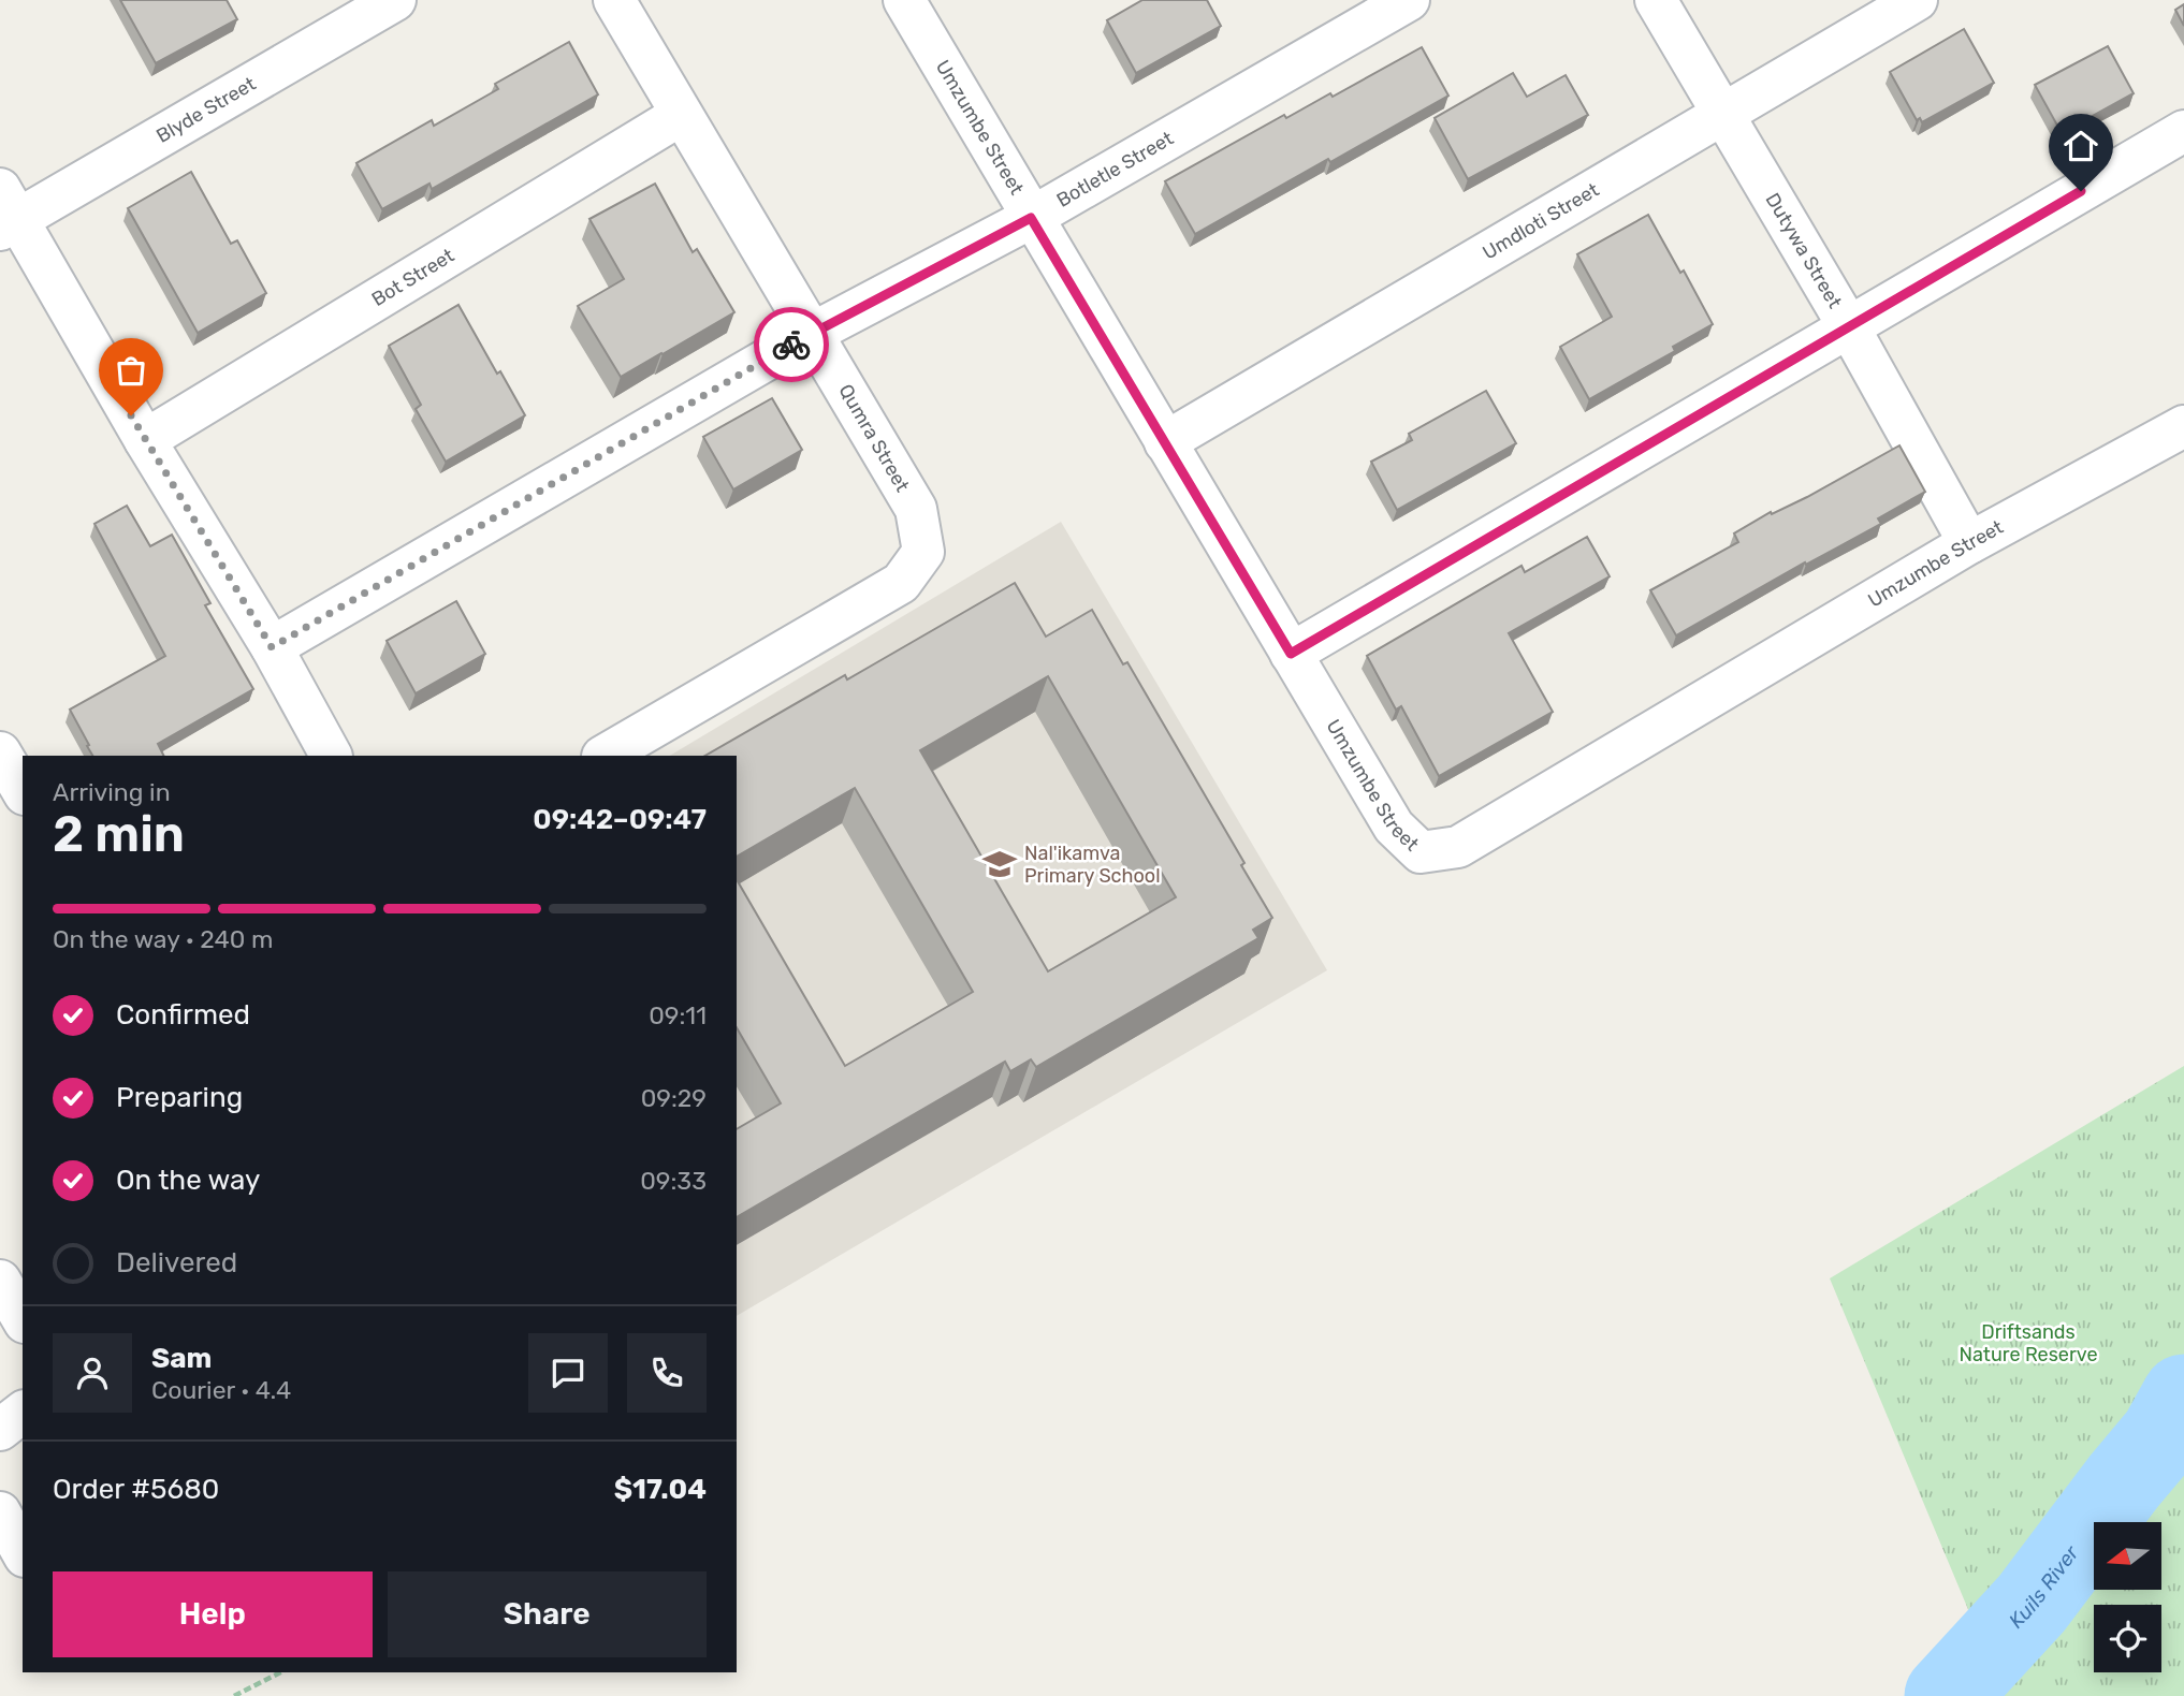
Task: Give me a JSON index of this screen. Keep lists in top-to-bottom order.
{
  "streets": {
    "street": [
      "Blyde Street",
      "Umzumbe Street",
      "Botletle Street",
      "Umdloti Street",
      "Dutywa Street",
      "Bot Street",
      "Qumra Street"
    ]
  },
  "crossings": [
    ["Umzumbe Street", "Botletle Street"],
    ["Umzumbe Street", "Umdloti Street"],
    ["Umzumbe Street", "Dutywa Street"],
    ["Botletle Street", "Qumra Street"],
    ["Umdloti Street", "Dutywa Street"],
    ["Bot Street", "Qumra Street"]
  ],
  "water": ["Kuils River"],
  "parks": ["Driftsands Nature Reserve"],
  "places": {
    "school or university": ["Nal'ikamva Primary School"]
  },
  "north": "left",
  "page": {
    "heading": ["2 min", "Arriving in", "09:42–09:47"],
    "panel": [
      "Sam",
      "Courier · 4.4",
      "Order #5680",
      "$17.04"
    ],
    "bar": "On the way · 240 m",
    "list": [
      ["Confirmed", "09:11"],
      ["Preparing", "09:29"],
      ["On the way", "09:33"],
      "Delivered"
    ],
    "buttons": ["Help", "Share"]
  }
}
